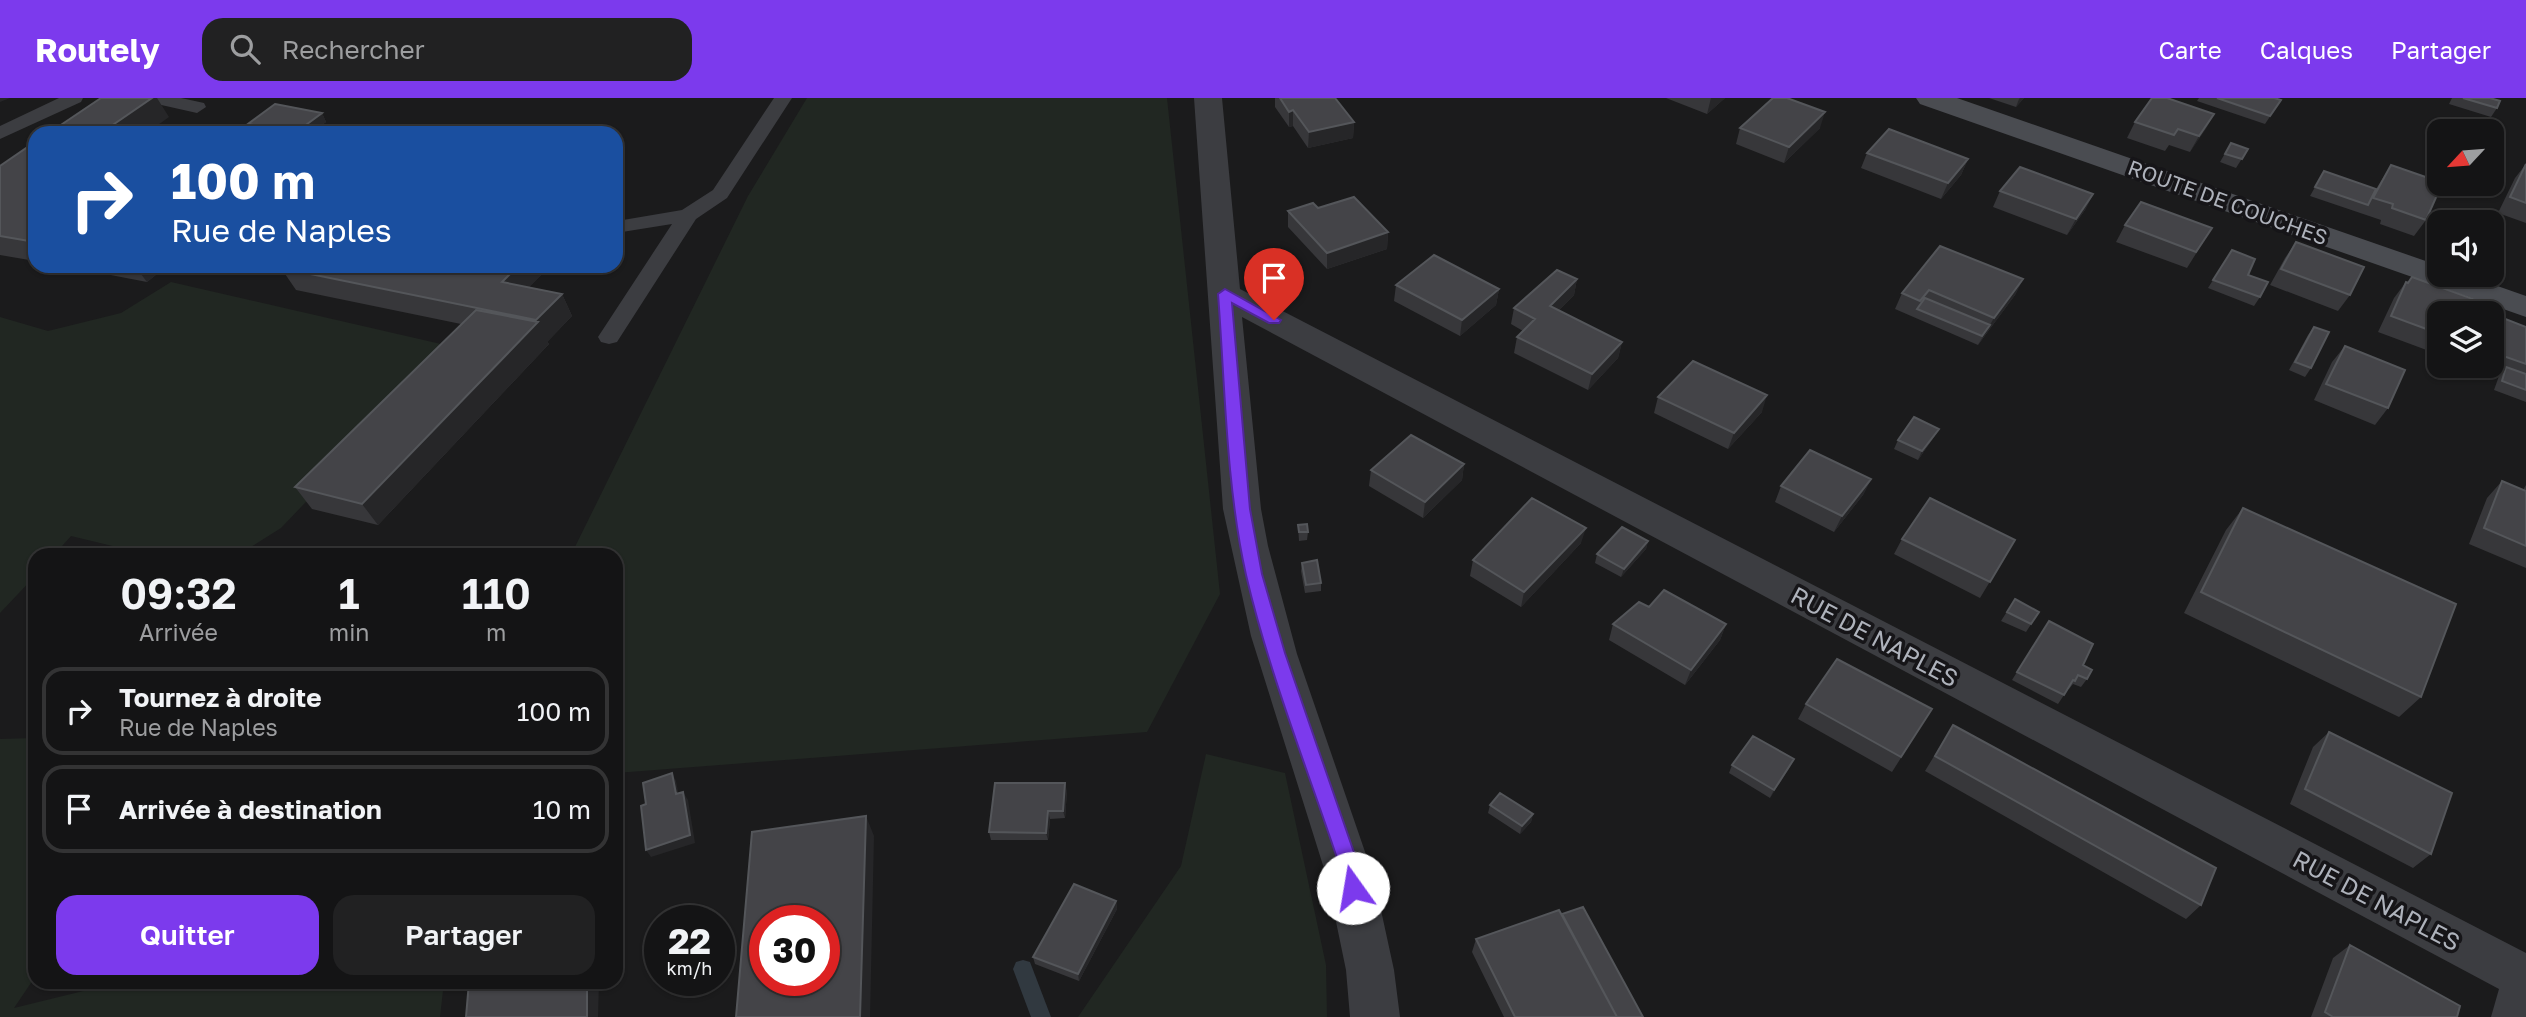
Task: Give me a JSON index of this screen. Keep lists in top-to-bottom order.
{
  "streets": {
    "main road": ["ROUTE DE COUCHES"],
    "street": ["RUE DE NAPLES"]
  },
  "north": "bottom left",
  "page": {
    "header": "Routely",
    "search": "Rechercher",
    "nav": ["Carte", "Calques", "Partager"],
    "turn": ["100 m", "Rue de Naples"],
    "eta": [
      "09:32",
      "Arrivée",
      "1",
      "min",
      "110",
      "m"
    ],
    "list": [
      {
        "name": "Tournez à droite",
        "note": "Rue de Naples",
        "value": "100 m"
      },
      {
        "name": "Arrivée à destination",
        "value": "10 m"
      }
    ],
    "buttons": ["Quitter", "Partager"],
    "speed": "22 km/h",
    "limit": "30"
  }
}
